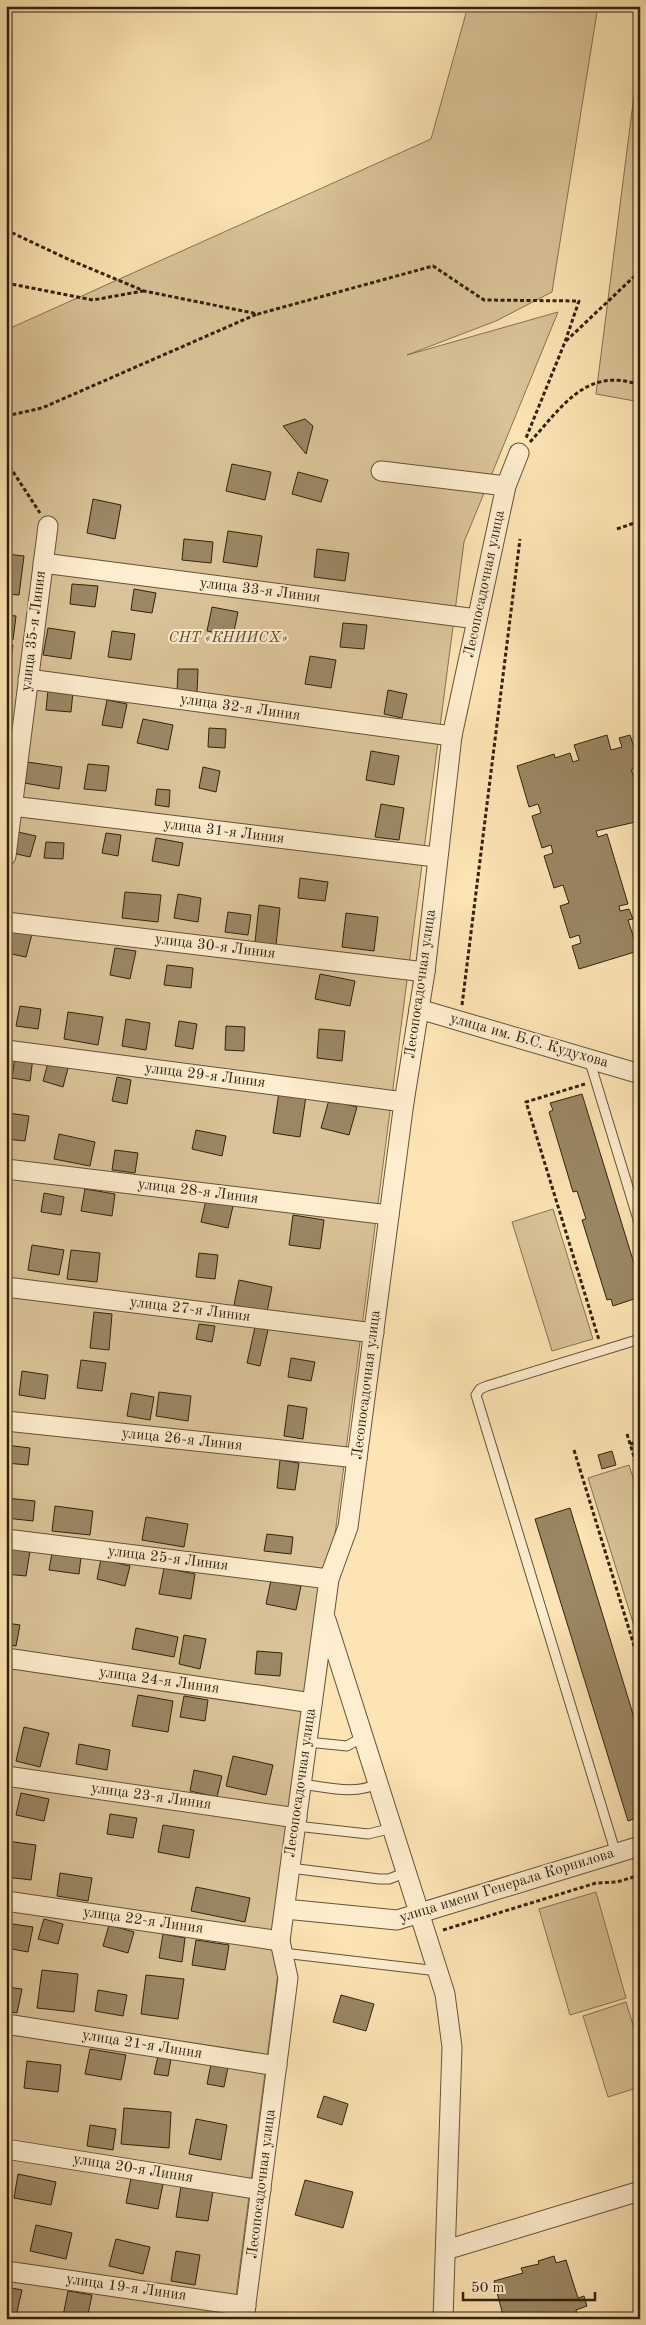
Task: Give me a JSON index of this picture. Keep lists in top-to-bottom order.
{
  "streets": {
    "street": [
      "Лесопосадочная улица",
      "улица 33-я Линия",
      "улица 35-я Линия",
      "улица 32-я Линия",
      "улица 31-я Линия",
      "улица 30-я Линия",
      "улица им. Б.С. Кудухова",
      "улица 29-я Линия",
      "улица 28-я Линия",
      "улица 27-я Линия",
      "улица 26-я Линия",
      "улица 25-я Линия",
      "улица 24-я Линия",
      "улица 23-я Линия",
      "улица имени Генерала Корнилова",
      "улица 22-я Линия",
      "улица 21-я Линия",
      "улица 20-я Линия",
      "улица 19-я Линия"
    ]
  },
  "crossings": [
    ["Лесопосадочная улица", "улица 33-я Линия"],
    ["Лесопосадочная улица", "улица 32-я Линия"],
    ["Лесопосадочная улица", "улица 31-я Линия"],
    ["Лесопосадочная улица", "улица 30-я Линия"],
    ["Лесопосадочная улица", "улица им. Б.С. Кудухова"],
    ["Лесопосадочная улица", "улица 29-я Линия"],
    ["Лесопосадочная улица", "улица 28-я Линия"],
    ["Лесопосадочная улица", "улица 27-я Линия"],
    ["Лесопосадочная улица", "улица 26-я Линия"],
    ["Лесопосадочная улица", "улица 25-я Линия"],
    ["Лесопосадочная улица", "улица 24-я Линия"],
    ["Лесопосадочная улица", "улица 23-я Линия"],
    ["Лесопосадочная улица", "улица имени Генерала Корнилова"],
    ["Лесопосадочная улица", "улица 22-я Линия"],
    ["Лесопосадочная улица", "улица 21-я Линия"],
    ["Лесопосадочная улица", "улица 20-я Линия"],
    ["Лесопосадочная улица", "улица 19-я Линия"],
    ["улица 33-я Линия", "улица 35-я Линия"],
    ["улица 35-я Линия", "улица 32-я Линия"],
    ["улица 35-я Линия", "улица 31-я Линия"]
  ],
  "parks": ["СНТ «КНИИСХ»"],
  "scale_bar": "50 m"
}
